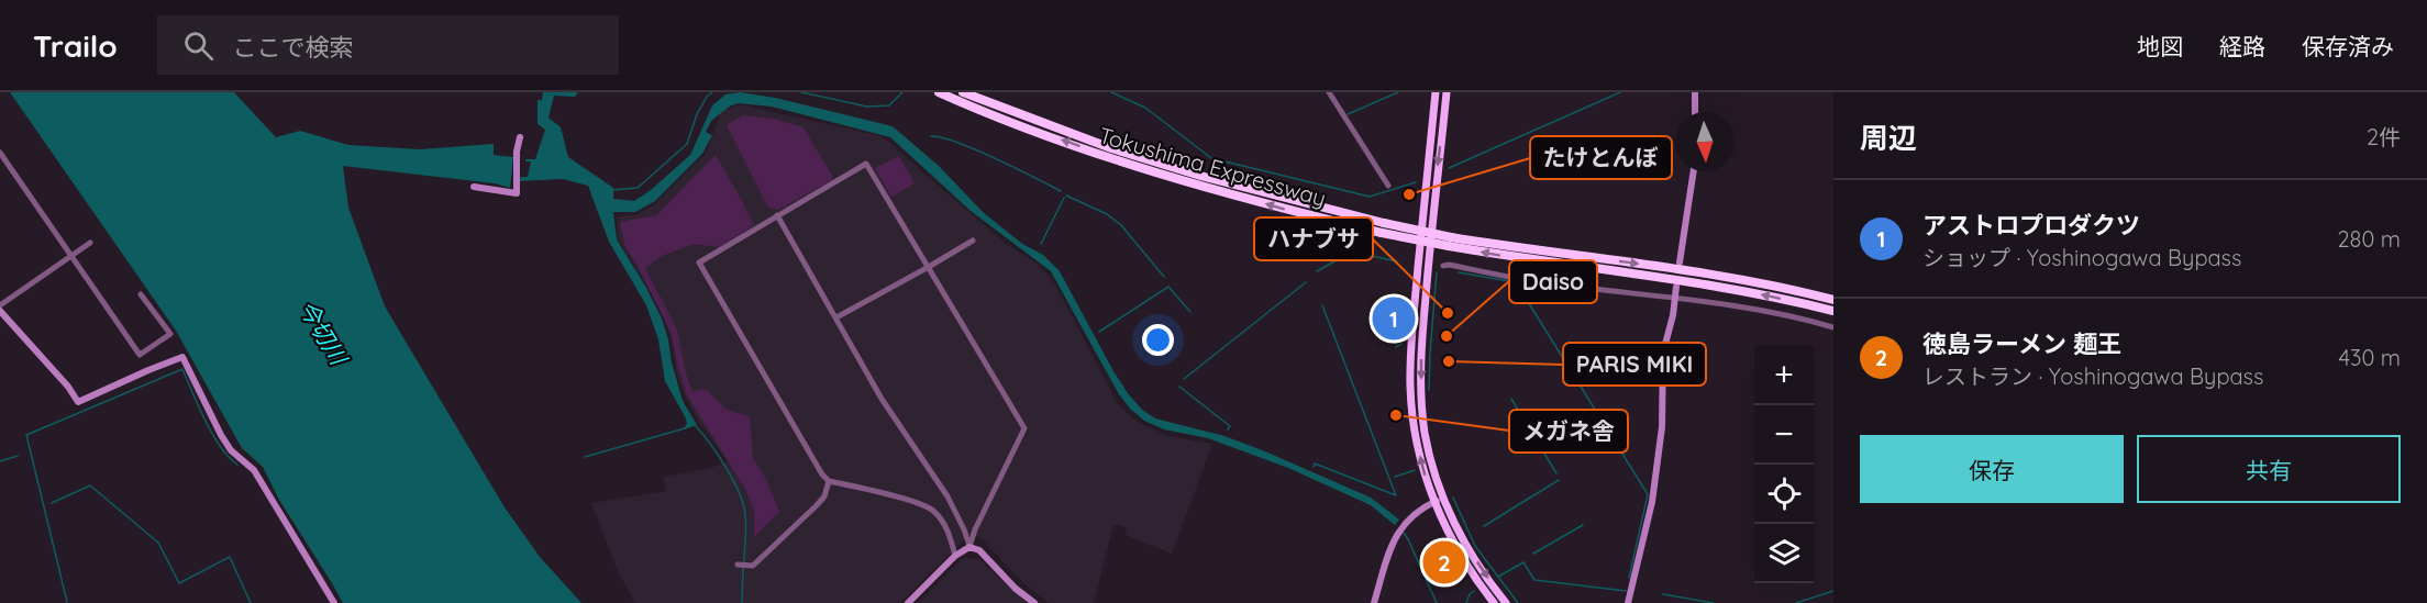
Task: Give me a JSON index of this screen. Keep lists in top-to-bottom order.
{
  "streets": {
    "highway": ["Tokushima Expressway"]
  },
  "water": ["今切川"],
  "places": [
    "たけとんぼ",
    "ハナブサ",
    "Daiso",
    "PARIS MIKI",
    "メガネ舎"
  ],
  "north": "bottom",
  "page": {
    "header": "Trailo",
    "search": "ここで検索",
    "nav": ["地図", "経路", "保存済み"],
    "heading": ["周辺", "2件"],
    "list": [
      {
        "mark": "1",
        "name": "アストロプロダクツ",
        "note": "ショップ · Yoshinogawa Bypass",
        "value": "280 m"
      },
      {
        "mark": "2",
        "name": "徳島ラーメン 麺王",
        "note": "レストラン · Yoshinogawa Bypass",
        "value": "430 m"
      }
    ],
    "pins": ["1", "2"],
    "map_buttons": ["+", "−"],
    "buttons": ["保存", "共有"]
  }
}
